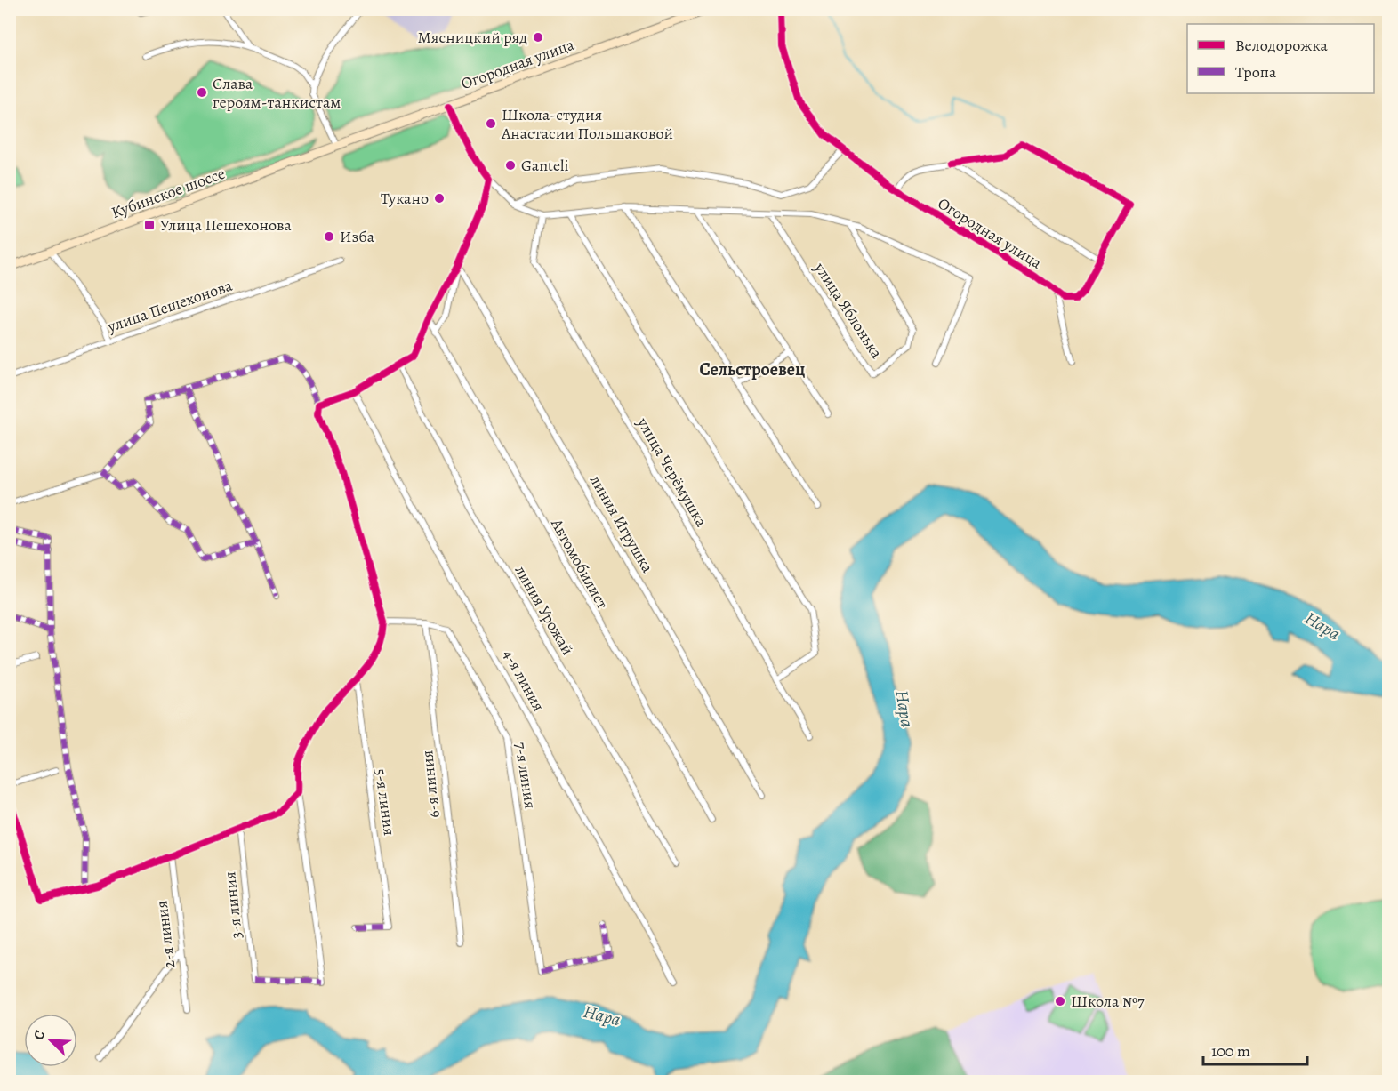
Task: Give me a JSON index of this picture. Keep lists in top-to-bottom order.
{
  "streets": {
    "main road": ["Огородная улица", "Кубинское шоссе"],
    "street": [
      "улица Пешехонова",
      "улица Яблонька",
      "улица Черёмушка",
      "линия Игрушка",
      "Автомобилист",
      "линия Урожай",
      "4-я линия",
      "7-я линия",
      "6-я линия",
      "5-я линия",
      "3-я линия",
      "2-я линия"
    ]
  },
  "crossings": [
    ["Огородная улица", "Кубинское шоссе"],
    ["7-я линия", "6-я линия"]
  ],
  "districts": ["Сельстроевец"],
  "water": ["Нара"],
  "places": {
    "other": [
      "Мясницкий ряд",
      "Слава героям-танкистам",
      "Школа-студия Анастасии Польшаковой",
      "Ganteli",
      "Тукано",
      "Изба",
      "Школа №7"
    ],
    "transit": ["Улица Пешехонова"]
  },
  "legend": ["Велодорожка", "Тропа"],
  "scale_bar": "100 m",
  "north": "top left"
}
